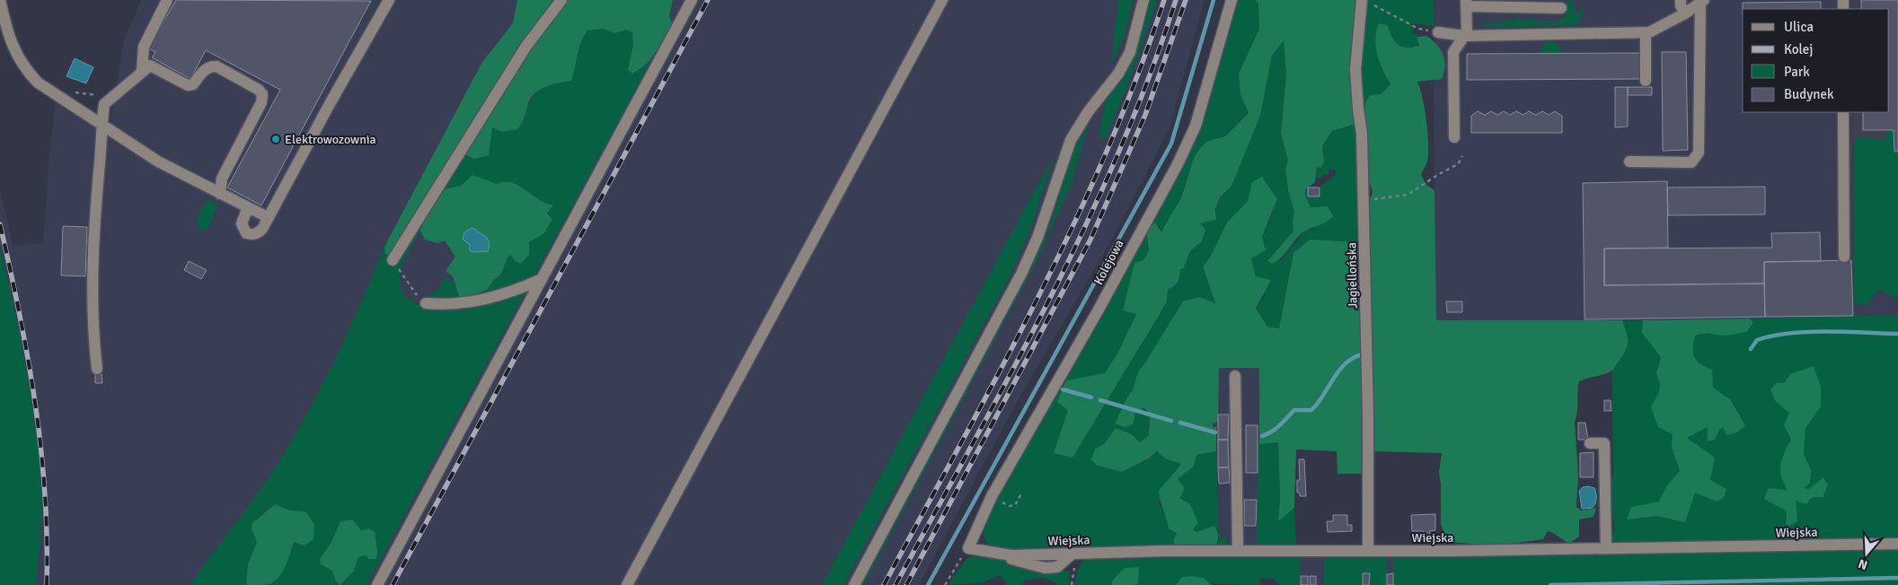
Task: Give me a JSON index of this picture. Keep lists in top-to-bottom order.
{
  "streets": {
    "street": ["Kolejowa", "Jagiellońska", "Wiejska"]
  },
  "crossings": [
    ["Kolejowa", "Wiejska"],
    ["Jagiellońska", "Wiejska"]
  ],
  "places": ["Elektrowozownia"],
  "legend": [
    "Ulica",
    "Kolej",
    "Park",
    "Budynek"
  ],
  "north": "bottom"
}
